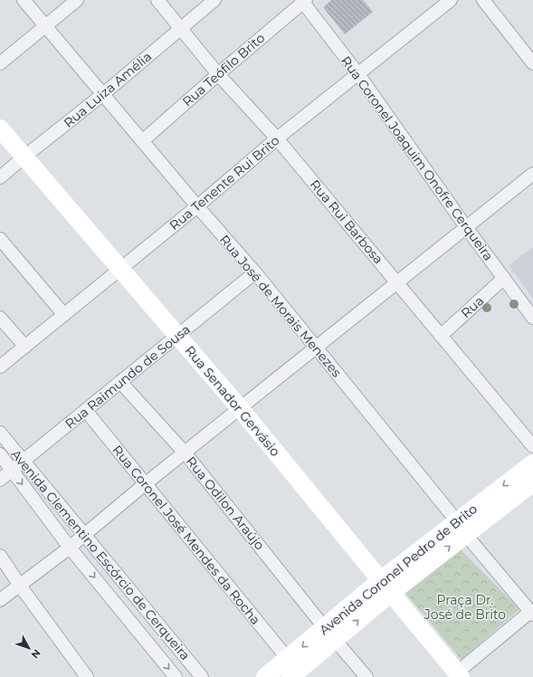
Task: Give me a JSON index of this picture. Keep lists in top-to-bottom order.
{
  "streets": {
    "main road": ["Rua Senador Gervásio", "Avenida Coronel Pedro de Brito"],
    "street": [
      "Rua Teófilo Brito",
      "Rua Luiza Amélia",
      "Rua Coronel Joaquim Onofre Cerqueira",
      "Rua Tenente Rui Brito",
      "Rua Rui Barbosa",
      "Rua José de Morais Menezes",
      "Rua",
      "Rua Raimundo de Sousa",
      "Rua Odilon Araújo",
      "Rua Coronel José Mendes da Rocha",
      "Avenida Clementino Escórcio de Cerqueira"
    ]
  },
  "crossings": [
    ["Rua Teófilo Brito", "Rua Coronel Joaquim Onofre Cerqueira"],
    ["Rua Teófilo Brito", "Rua Rui Barbosa"],
    ["Rua Teófilo Brito", "Rua José de Morais Menezes"],
    ["Rua Luiza Amélia", "Rua Rui Barbosa"],
    ["Rua Luiza Amélia", "Rua José de Morais Menezes"],
    ["Rua Luiza Amélia", "Rua Senador Gervásio"],
    ["Rua Coronel Joaquim Onofre Cerqueira", "Rua Tenente Rui Brito"],
    ["Rua Coronel Joaquim Onofre Cerqueira", "Rua"],
    ["Rua Tenente Rui Brito", "Rua Rui Barbosa"],
    ["Rua Tenente Rui Brito", "Rua José de Morais Menezes"],
    ["Rua Tenente Rui Brito", "Rua Senador Gervásio"],
    ["Rua Rui Barbosa", "Rua"],
    ["Rua José de Morais Menezes", "Rua Raimundo de Sousa"],
    ["Rua José de Morais Menezes", "Avenida Coronel Pedro de Brito"],
    ["Rua Raimundo de Sousa", "Rua Senador Gervásio"],
    ["Rua Raimundo de Sousa", "Rua Odilon Araújo"],
    ["Rua Raimundo de Sousa", "Rua Coronel José Mendes da Rocha"],
    ["Rua Raimundo de Sousa", "Avenida Clementino Escórcio de Cerqueira"],
    ["Rua Senador Gervásio", "Avenida Coronel Pedro de Brito"],
    ["Rua Odilon Araújo", "Avenida Coronel Pedro de Brito"],
    ["Rua Coronel José Mendes da Rocha", "Avenida Coronel Pedro de Brito"]
  ],
  "parks": ["Praça Dr. José de Brito"],
  "north": "bottom right"
}
